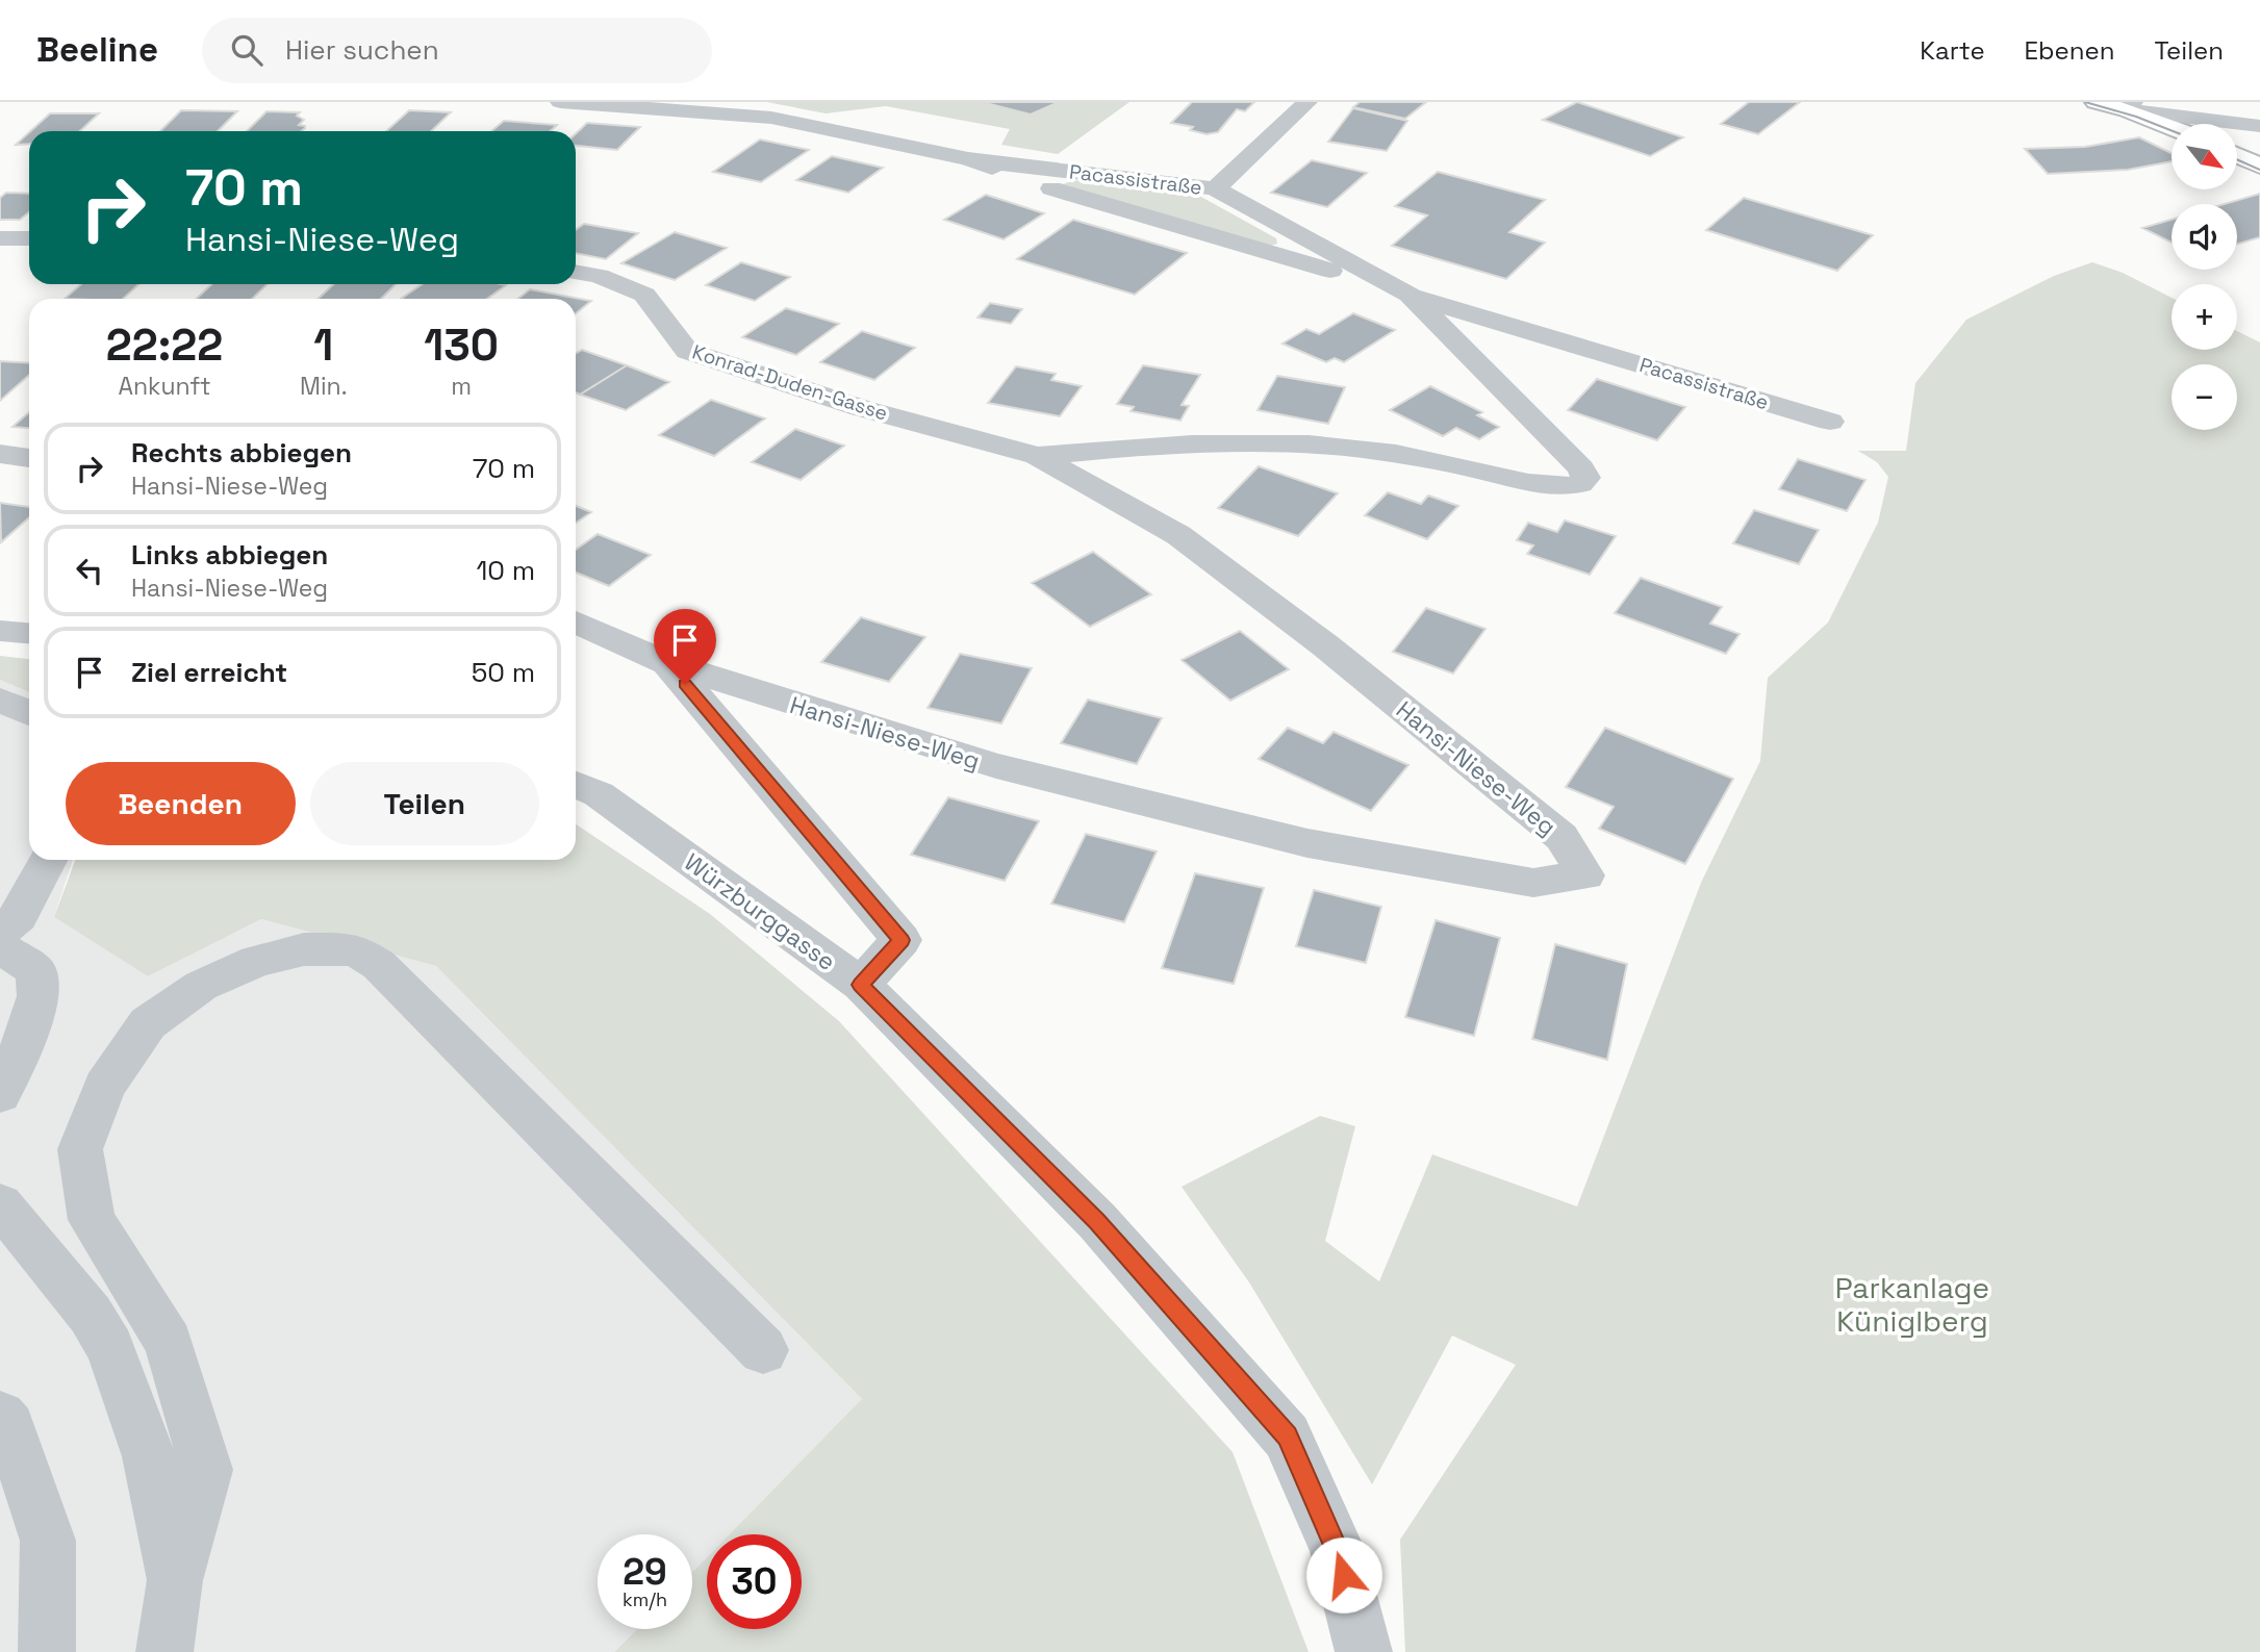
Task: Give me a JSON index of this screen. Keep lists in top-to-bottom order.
{
  "streets": {
    "street": [
      "Pacassistraße",
      "Konrad-Duden-Gasse",
      "Hansi-Niese-Weg",
      "Würzburggasse"
    ]
  },
  "crossings": [
    ["Konrad-Duden-Gasse", "Hansi-Niese-Weg"]
  ],
  "parks": ["Parkanlage Küniglberg"],
  "north": "bottom right",
  "page": {
    "header": "Beeline",
    "search": "Hier suchen",
    "nav": ["Karte", "Ebenen", "Teilen"],
    "map_buttons": ["+", "−"],
    "turn": ["70 m", "Hansi-Niese-Weg"],
    "eta": [
      "22:22",
      "Ankunft",
      "1",
      "Min.",
      "130",
      "m"
    ],
    "list": [
      {
        "name": "Rechts abbiegen",
        "note": "Hansi-Niese-Weg",
        "value": "70 m"
      },
      {
        "name": "Links abbiegen",
        "note": "Hansi-Niese-Weg",
        "value": "10 m"
      },
      {
        "name": "Ziel erreicht",
        "value": "50 m"
      }
    ],
    "buttons": ["Beenden", "Teilen"],
    "speed": "29 km/h",
    "limit": "30"
  }
}
